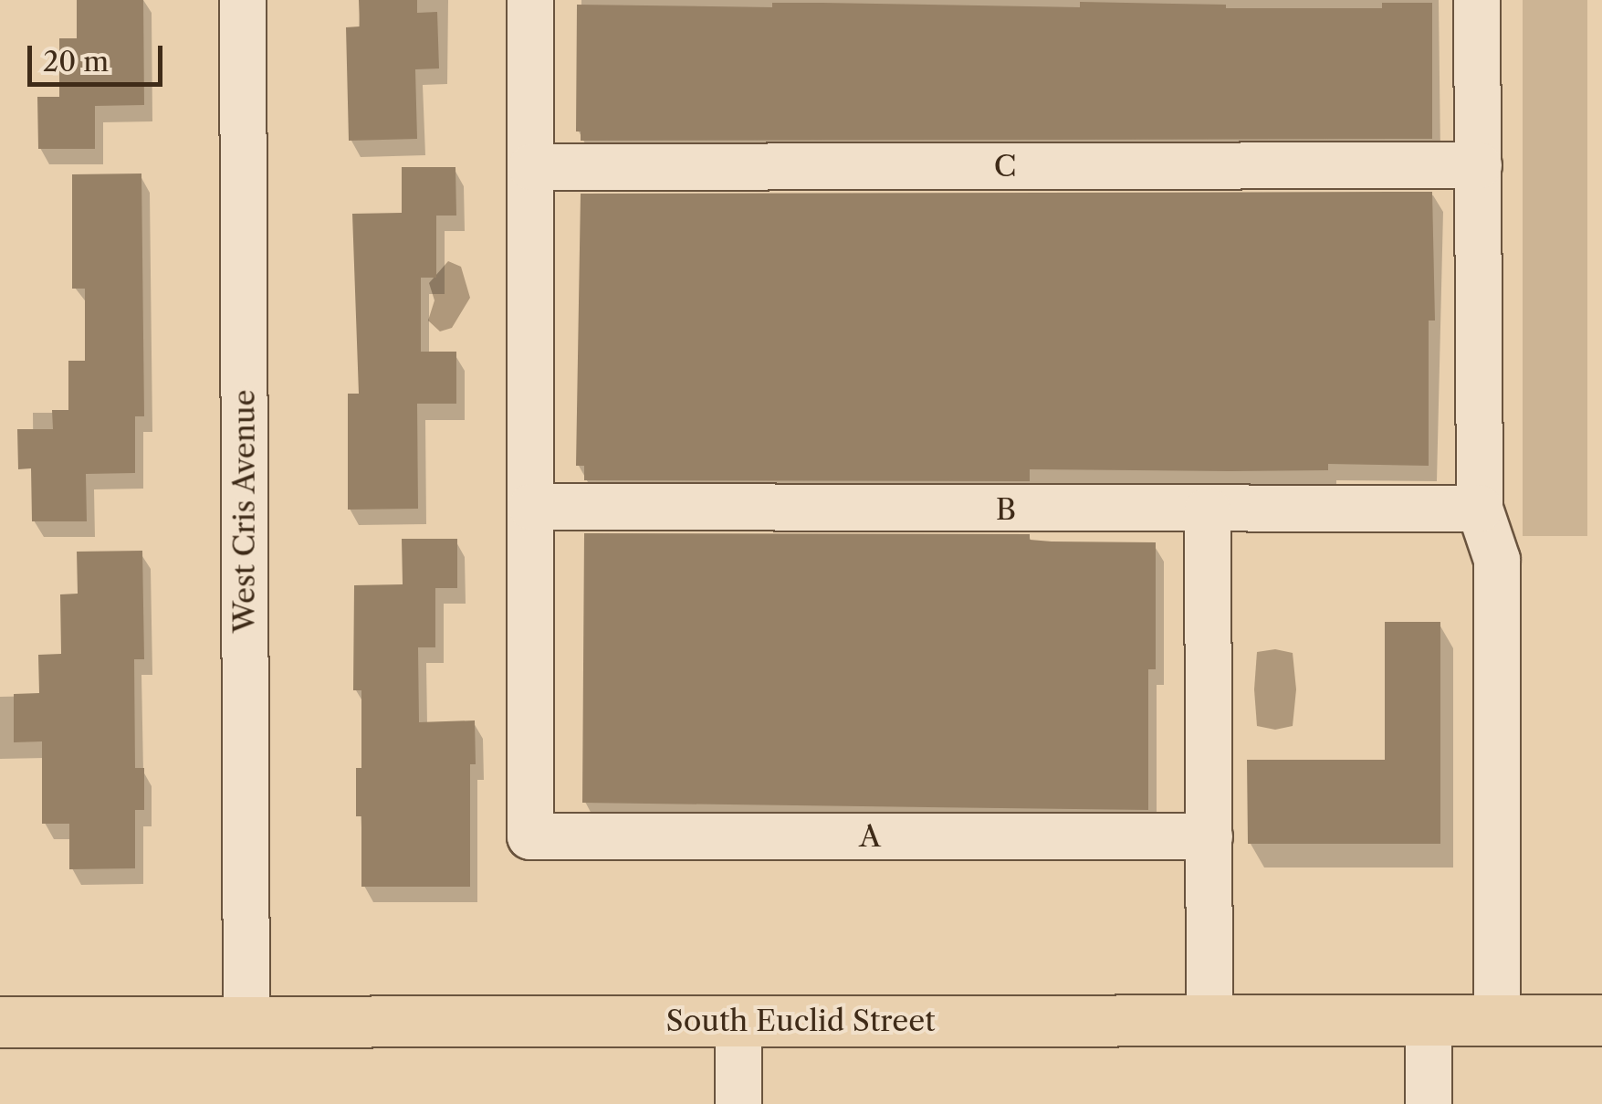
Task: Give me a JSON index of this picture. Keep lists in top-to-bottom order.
{
  "streets": {
    "main road": ["South Euclid Street"],
    "street": [
      "C",
      "B",
      "West Cris Avenue",
      "A"
    ]
  },
  "crossings": [
    ["B", "A"],
    ["West Cris Avenue", "South Euclid Street"]
  ],
  "scale_bar": "20 m"
}
